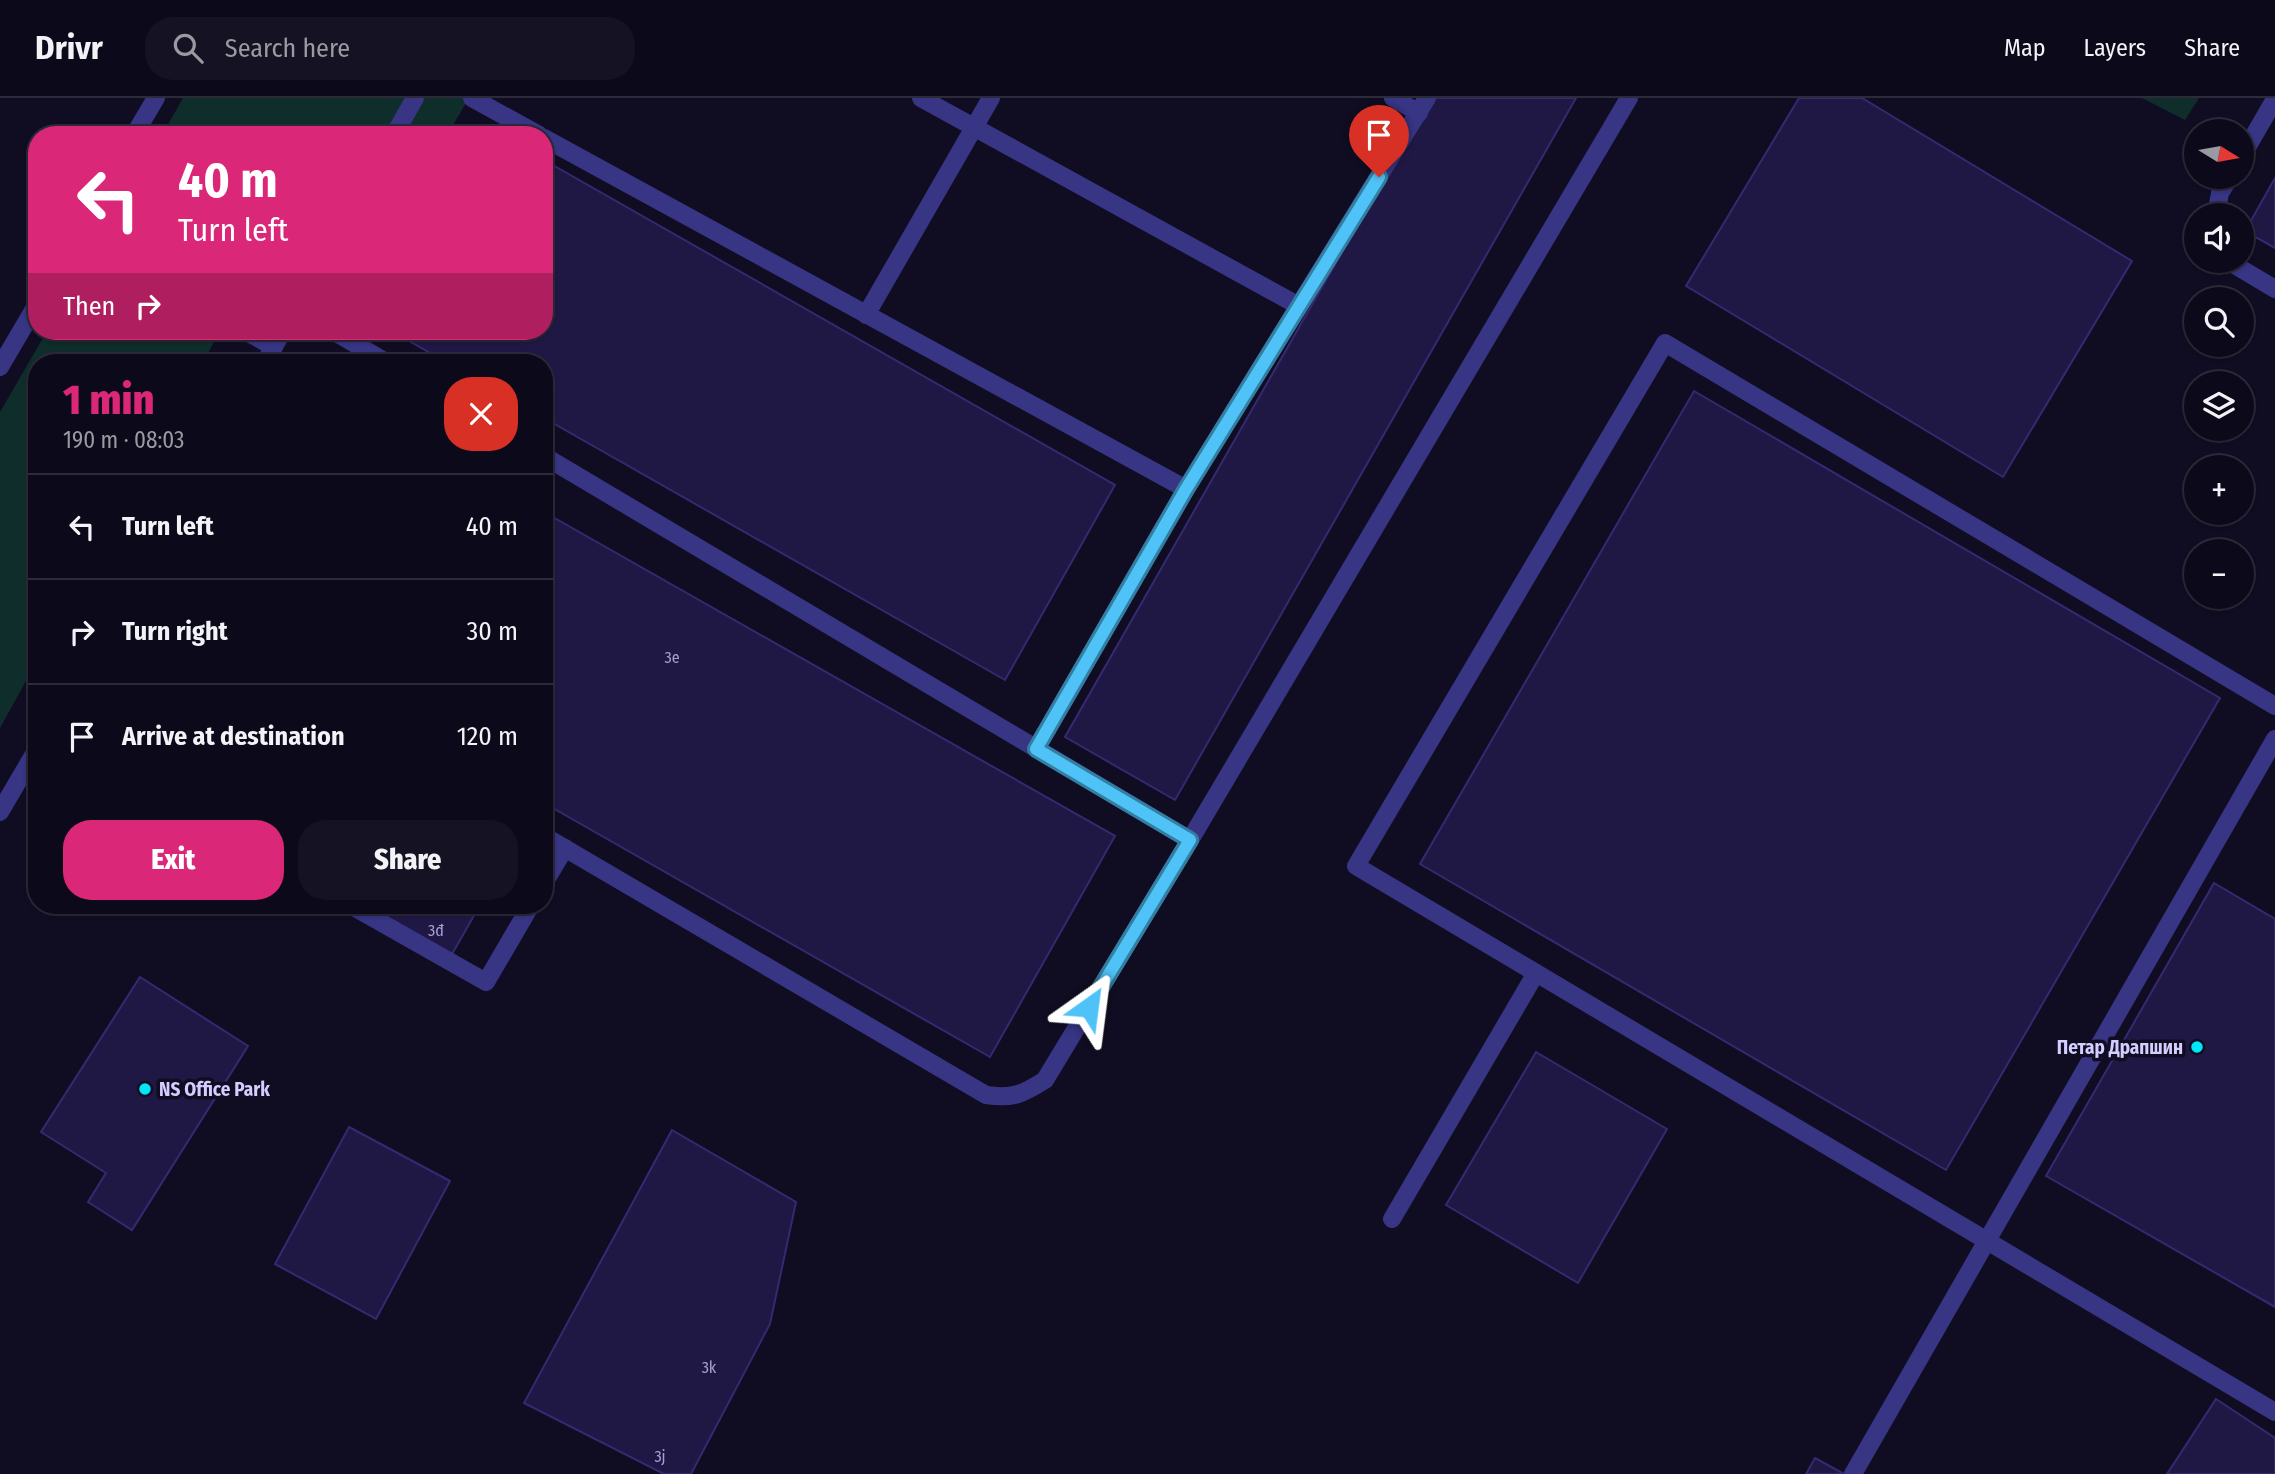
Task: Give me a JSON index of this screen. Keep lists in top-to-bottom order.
{
  "places": ["Петар Драпшин", "NS Office Park"],
  "house_numbers": [
    "3e",
    "3đ",
    "3k",
    "3j"
  ],
  "north": "right",
  "page": {
    "header": "Drivr",
    "search": "Search here",
    "nav": ["Map", "Layers", "Share"],
    "map_buttons": ["+", "−"],
    "turn": ["40 m", "Turn left"],
    "then": "Then",
    "heading": ["1 min", "190 m · 08:03"],
    "list": [
      {
        "name": "Turn left",
        "value": "40 m"
      },
      {
        "name": "Turn right",
        "value": "30 m"
      },
      {
        "name": "Arrive at destination",
        "value": "120 m"
      }
    ],
    "buttons": ["Exit", "Share"]
  }
}
